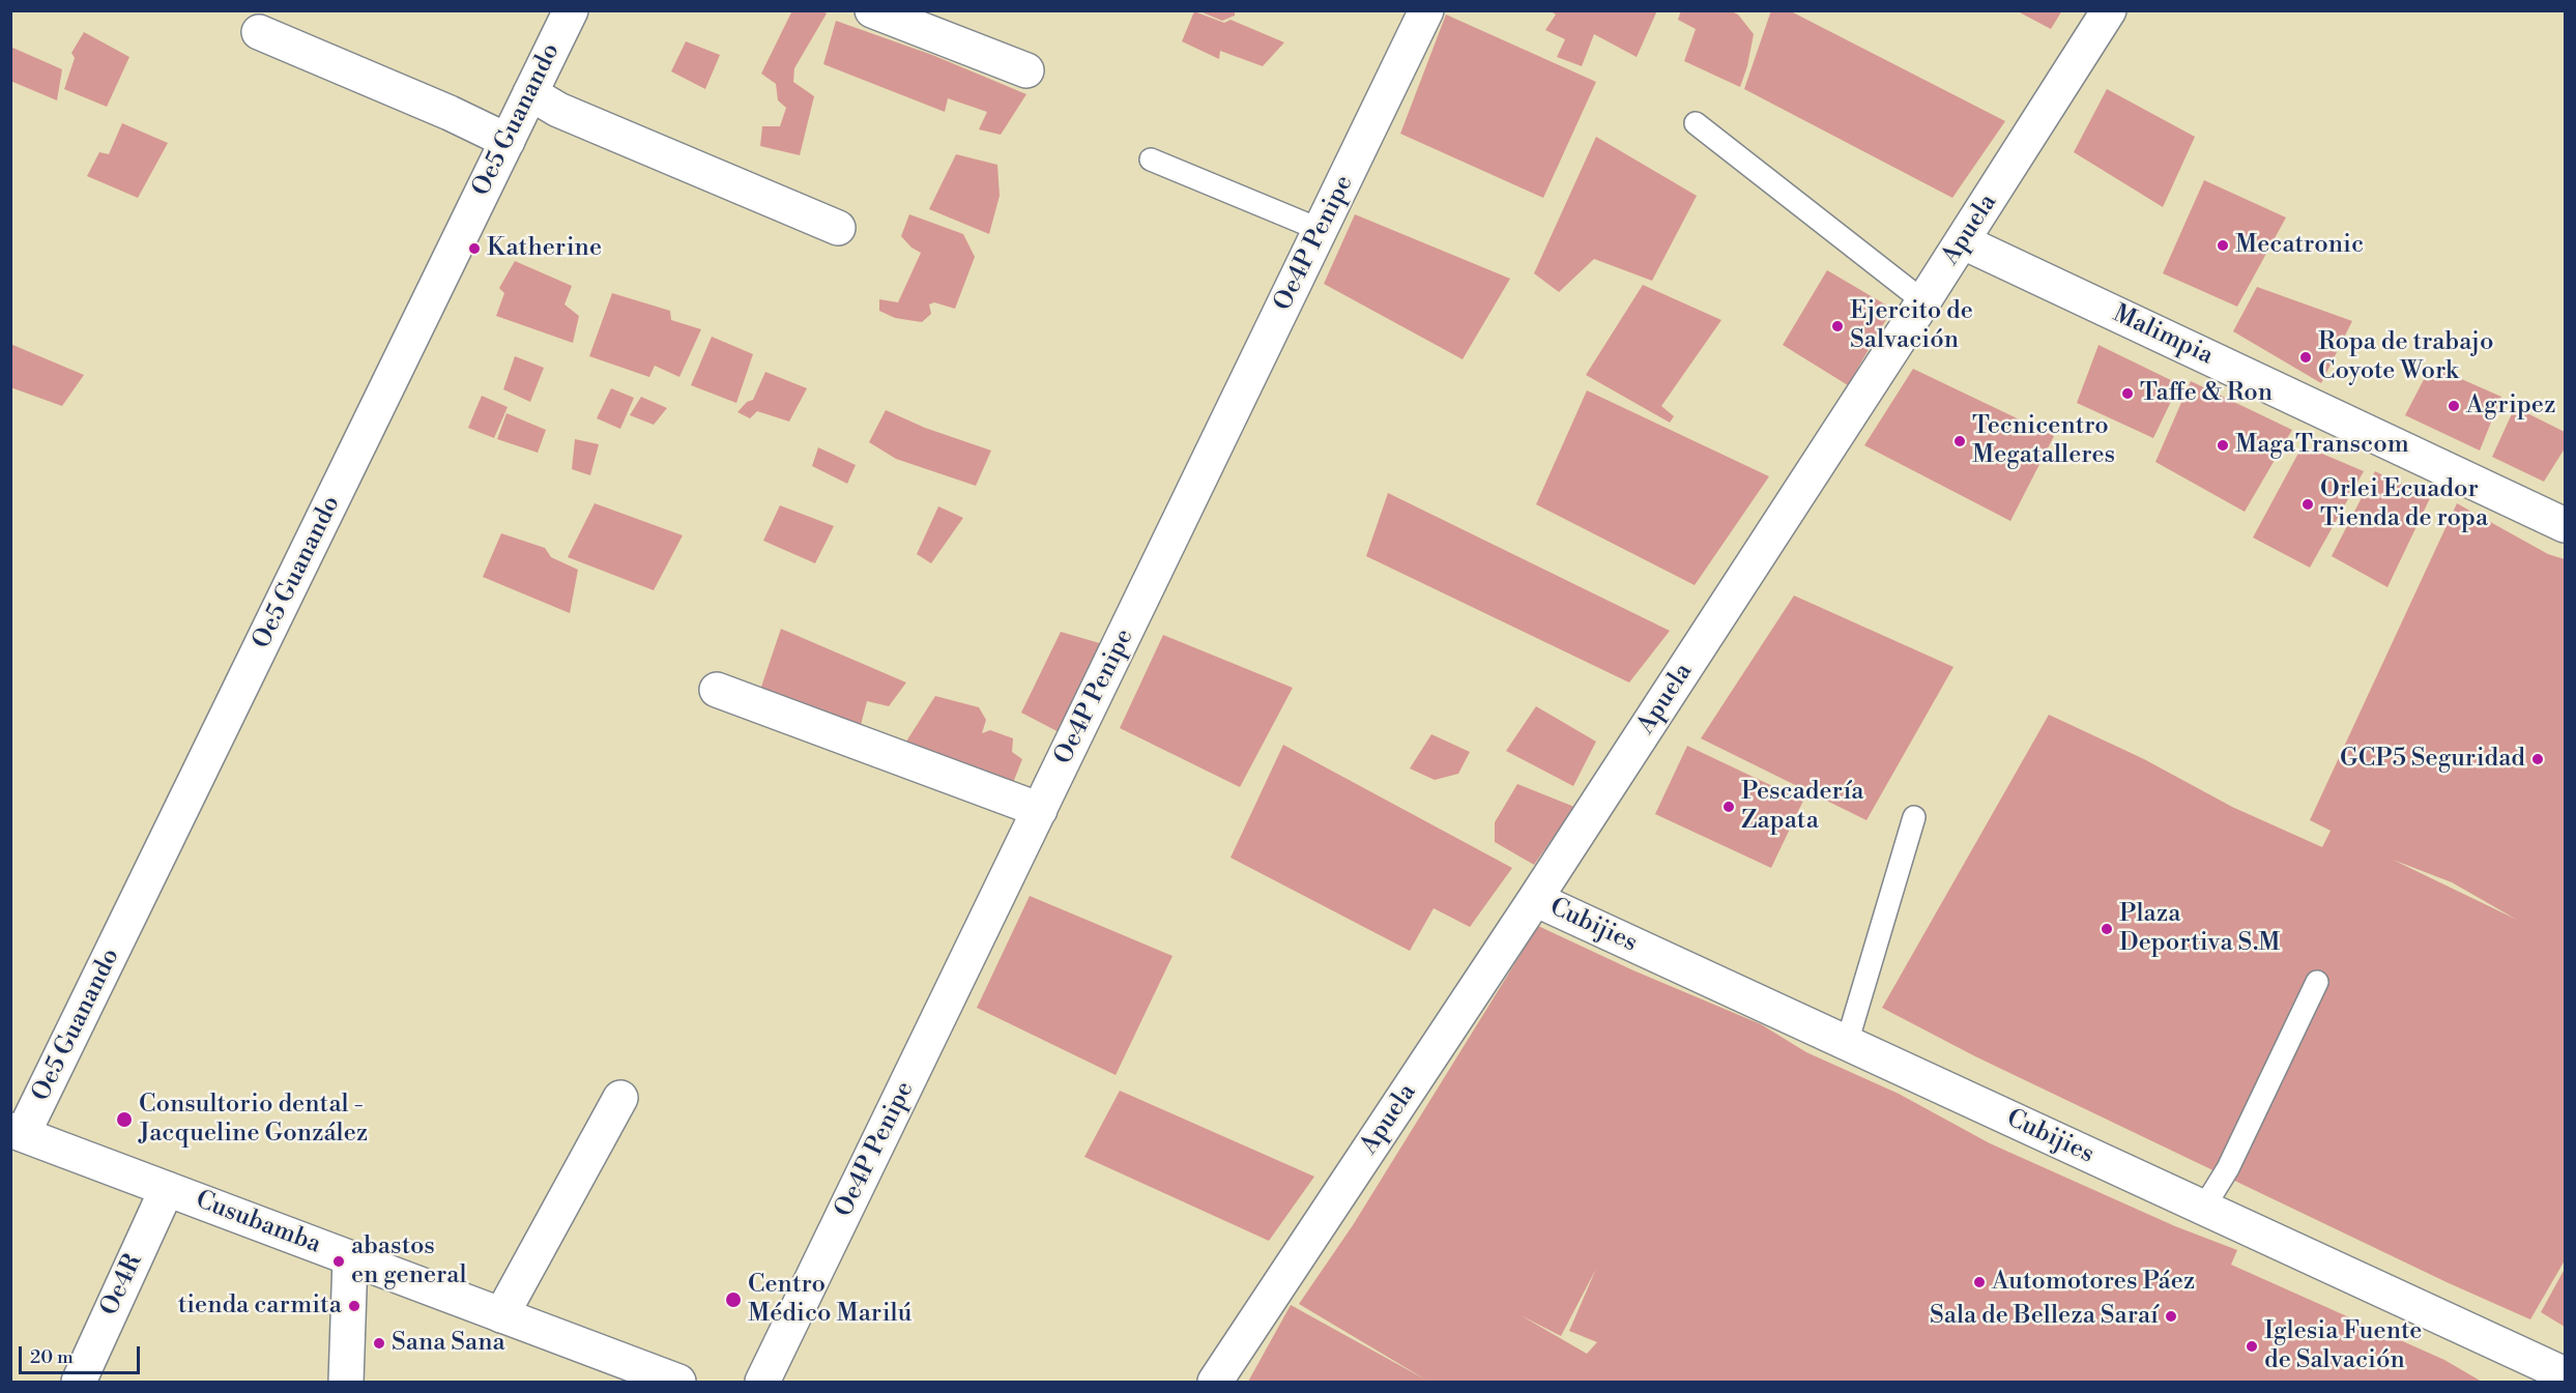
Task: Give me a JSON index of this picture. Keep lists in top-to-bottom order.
{
  "streets": {
    "street": [
      "Oe5 Guanando",
      "Apuela",
      "Oe4P Penipe",
      "Malimpia",
      "Cubijies",
      "Cusubamba",
      "Oe4R"
    ]
  },
  "crossings": [
    ["Oe5 Guanando", "Cusubamba"],
    ["Apuela", "Malimpia"],
    ["Apuela", "Cubijies"],
    ["Cusubamba", "Oe4R"]
  ],
  "places": [
    "Mecatronic",
    "Katherine",
    "Ejercito de Salvación",
    "Ropa de trabajo Coyote Work",
    "Taffe & Ron",
    "Agripez",
    "Tecnicentro Megatalleres",
    "MagaTranscom",
    "Orlei Ecuador Tienda de ropa",
    "GCP5 Seguridad",
    "Pescadería Zapata",
    "Plaza Deportiva S.M",
    "Consultorio dental - Jacqueline González",
    "abastos en general",
    "Automotores Páez",
    "Centro Médico Marilú",
    "tienda carmita",
    "Sala de Belleza Saraí",
    "Sana Sana",
    "Iglesia Fuente de Salvación"
  ],
  "scale_bar": "20 m"
}
